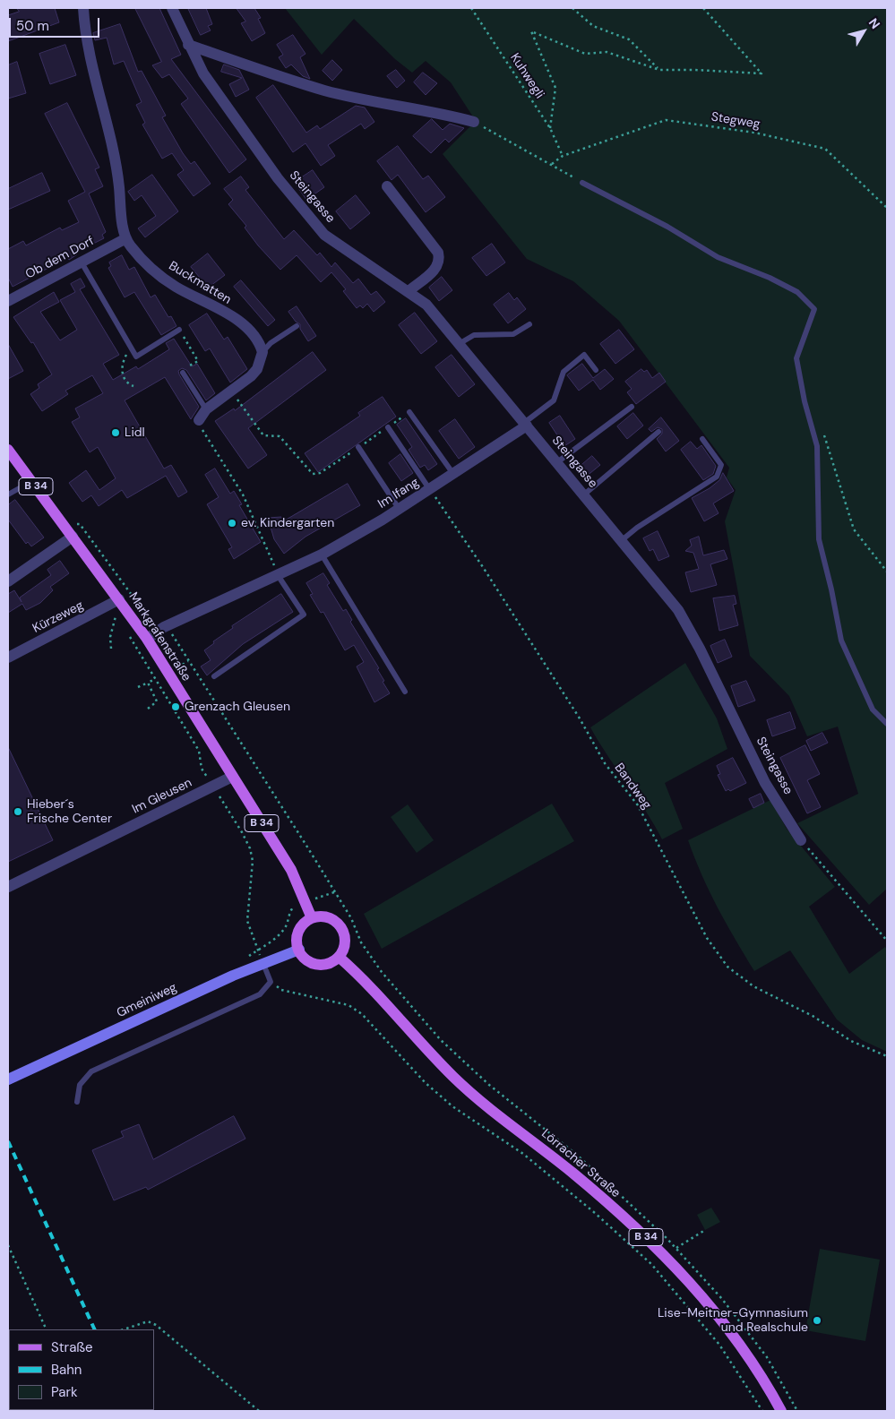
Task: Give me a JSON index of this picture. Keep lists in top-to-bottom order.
{
  "streets": {
    "main road": ["B 34", "Markgrafenstraße", "Lörracher Straße"],
    "street": [
      "Steingasse",
      "Ob dem Dorf",
      "Buckmatten",
      "Im Ifang",
      "Kürzeweg",
      "Im Gleusen",
      "Gmeiniweg"
    ],
    "path": ["Kuhwegli", "Stegweg", "Bandweg"]
  },
  "crossings": [
    ["Kuhwegli", "Stegweg"],
    ["Steingasse", "Im Ifang"],
    ["Ob dem Dorf", "Buckmatten"],
    ["Im Ifang", "Markgrafenstraße"],
    ["Im Ifang", "Bandweg"],
    ["Kürzeweg", "Markgrafenstraße"],
    ["Markgrafenstraße", "Im Gleusen"],
    ["Markgrafenstraße", "Gmeiniweg"],
    ["Markgrafenstraße", "Lörracher Straße"],
    ["Gmeiniweg", "Lörracher Straße"]
  ],
  "places": [
    "Lidl",
    "ev. Kindergarten",
    "Grenzach Gleusen",
    "Hieber´s Frische Center",
    "Lise-Meitner-Gymnasium und Realschule"
  ],
  "legend": ["Straße", "Bahn", "Park"],
  "scale_bar": "50 m",
  "north": "top right"
}
